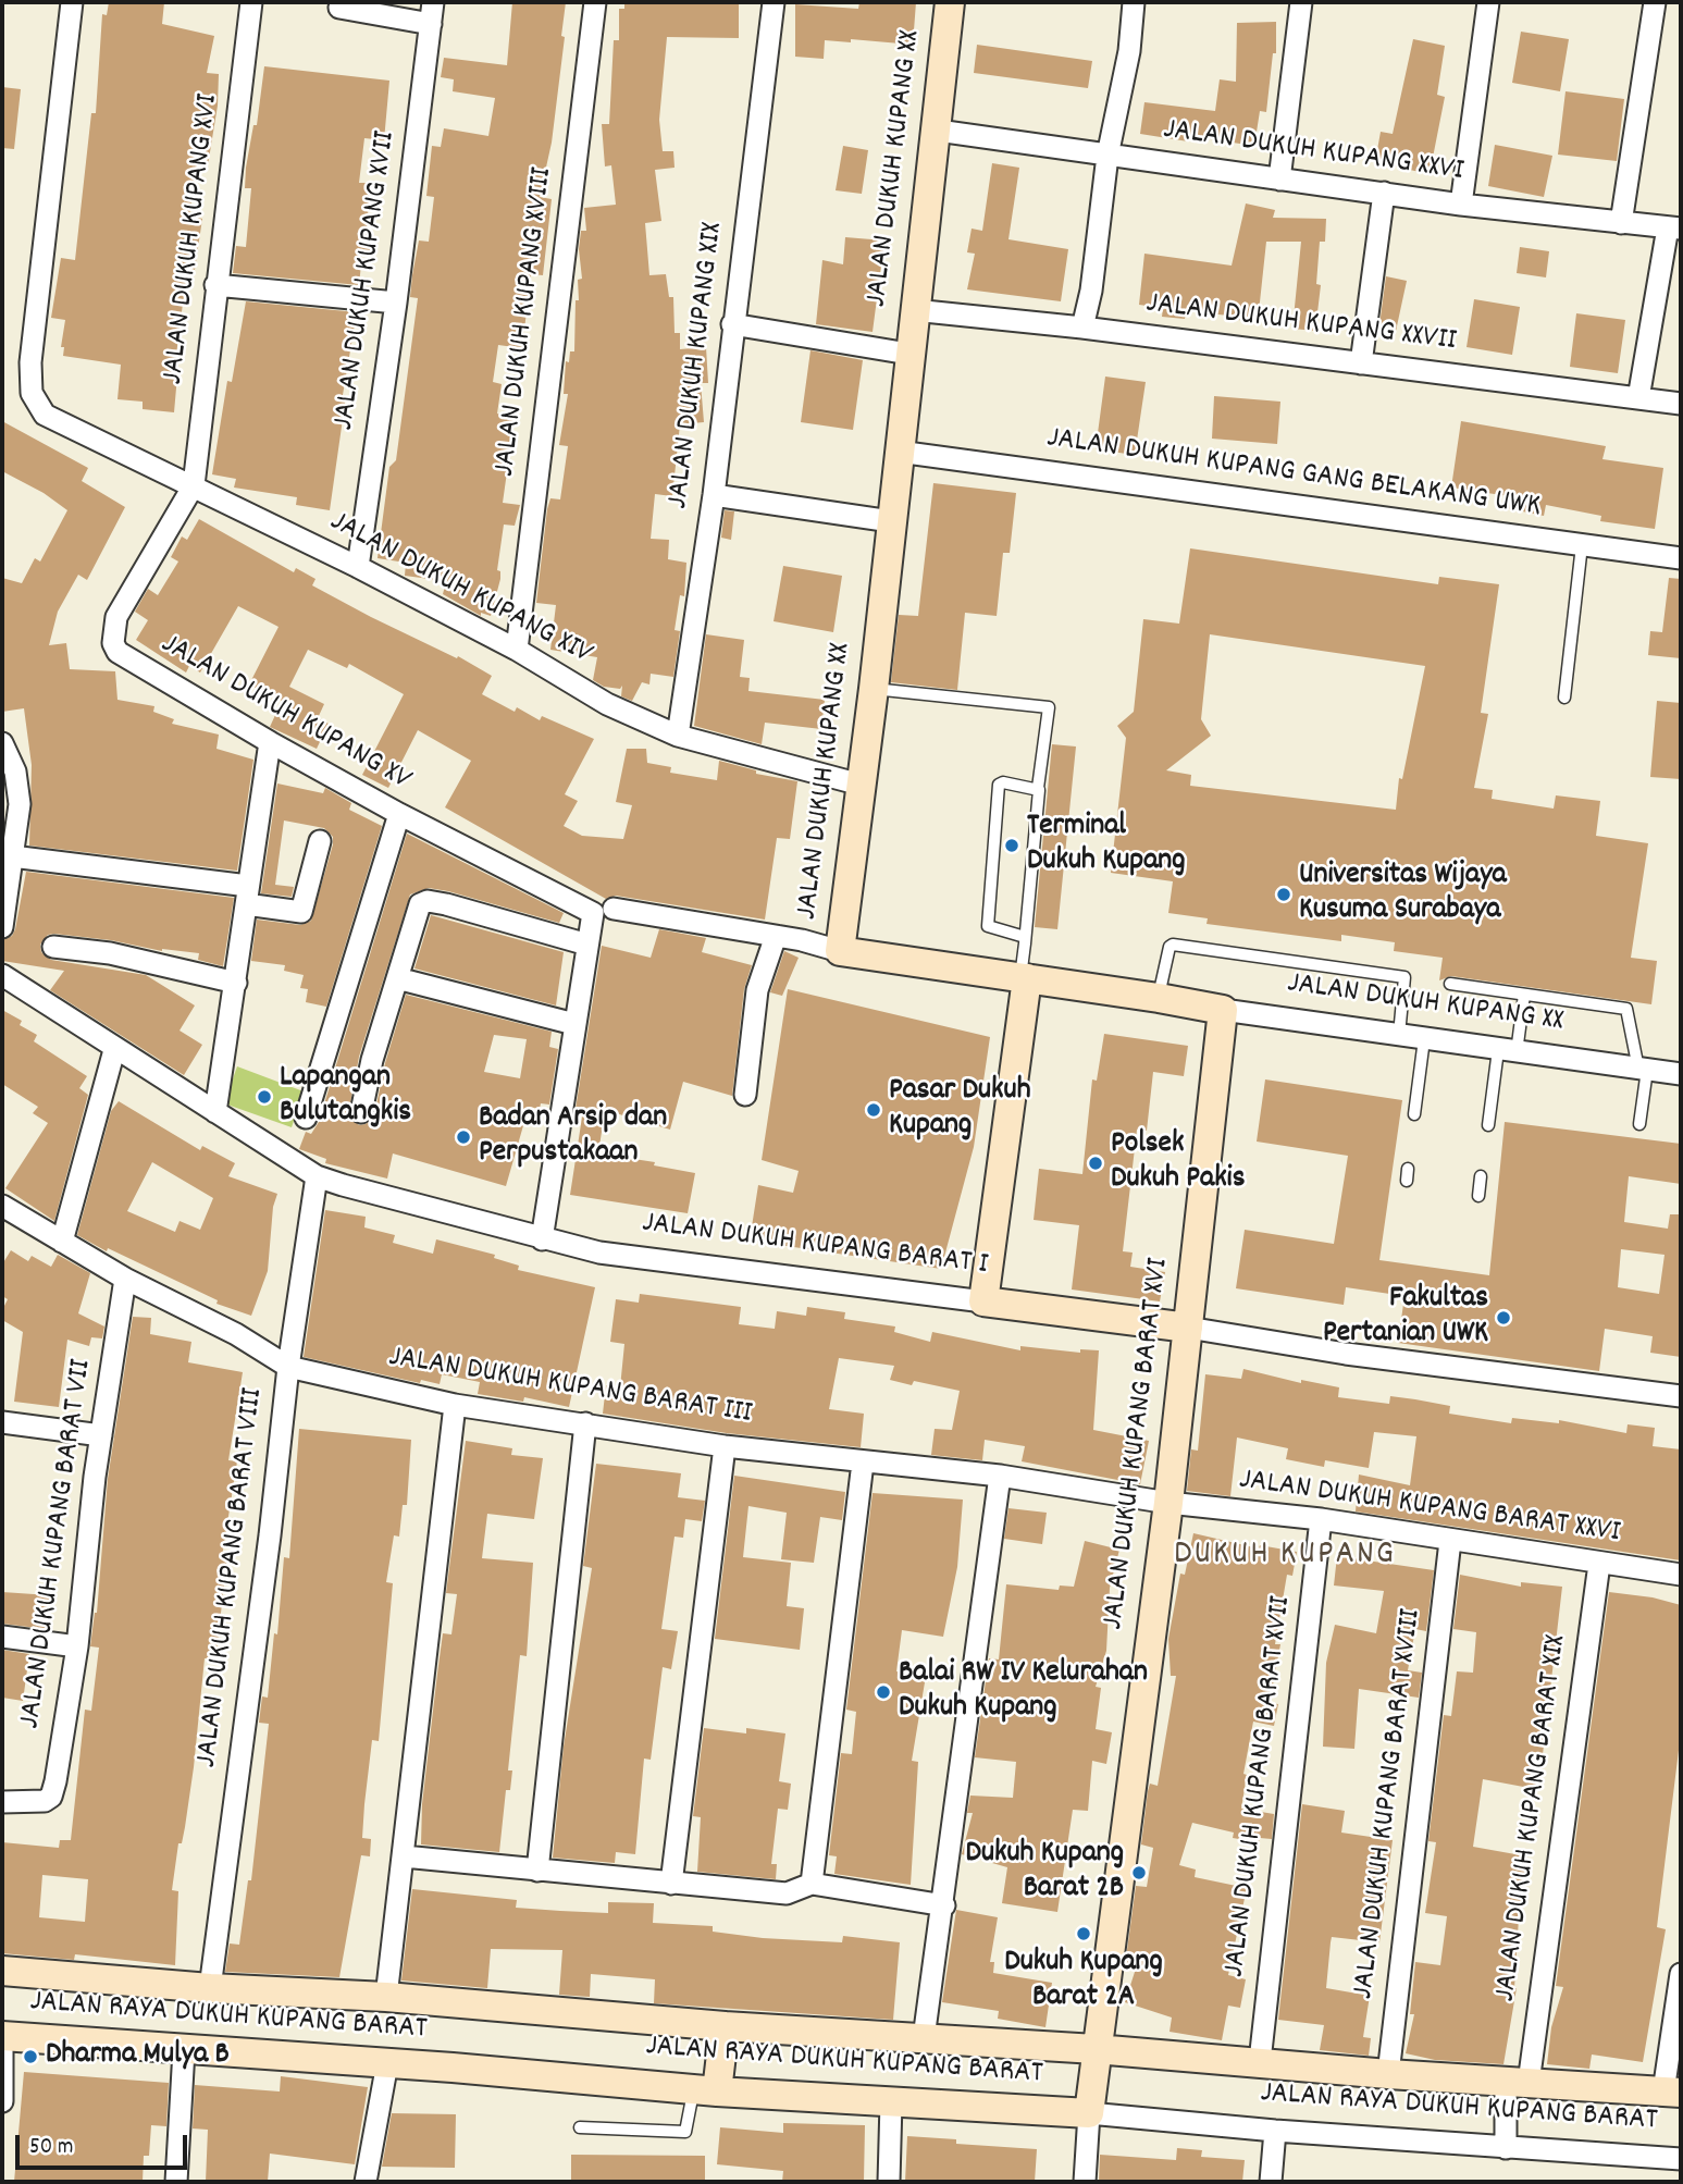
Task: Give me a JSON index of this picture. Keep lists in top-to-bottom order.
{
  "streets": {
    "street": [
      "JALAN DUKUH KUPANG XXVI",
      "JALAN DUKUH KUPANG XX",
      "JALAN DUKUH KUPANG XVI",
      "JALAN DUKUH KUPANG XVII",
      "JALAN DUKUH KUPANG XVIII",
      "JALAN DUKUH KUPANG XXVII",
      "JALAN DUKUH KUPANG XIX",
      "JALAN DUKUH KUPANG GANG BELAKANG UWK",
      "JALAN DUKUH KUPANG XIV",
      "JALAN DUKUH KUPANG XV",
      "JALAN DUKUH KUPANG BARAT I",
      "JALAN DUKUH KUPANG BARAT III",
      "JALAN DUKUH KUPANG BARAT XVI",
      "JALAN DUKUH KUPANG BARAT XXVI",
      "JALAN DUKUH KUPANG BARAT VII",
      "JALAN DUKUH KUPANG BARAT VIII",
      "JALAN DUKUH KUPANG BARAT XVII",
      "JALAN DUKUH KUPANG BARAT XVIII",
      "JALAN DUKUH KUPANG BARAT XIX",
      "JALAN RAYA DUKUH KUPANG BARAT"
    ]
  },
  "crossings": [
    ["JALAN DUKUH KUPANG XXVI", "JALAN DUKUH KUPANG XX"],
    ["JALAN DUKUH KUPANG XX", "JALAN DUKUH KUPANG XXVII"],
    ["JALAN DUKUH KUPANG XX", "JALAN DUKUH KUPANG GANG BELAKANG UWK"],
    ["JALAN DUKUH KUPANG XX", "JALAN DUKUH KUPANG XIV"],
    ["JALAN DUKUH KUPANG XX", "JALAN DUKUH KUPANG XV"],
    ["JALAN DUKUH KUPANG XX", "JALAN DUKUH KUPANG BARAT XVI"],
    ["JALAN DUKUH KUPANG XVI", "JALAN DUKUH KUPANG XIV"],
    ["JALAN DUKUH KUPANG XVI", "JALAN DUKUH KUPANG XV"],
    ["JALAN DUKUH KUPANG XVII", "JALAN DUKUH KUPANG XIV"],
    ["JALAN DUKUH KUPANG XVIII", "JALAN DUKUH KUPANG XIV"],
    ["JALAN DUKUH KUPANG XIX", "JALAN DUKUH KUPANG XIV"],
    ["JALAN DUKUH KUPANG XIV", "JALAN DUKUH KUPANG XV"],
    ["JALAN DUKUH KUPANG BARAT I", "JALAN DUKUH KUPANG BARAT XVI"],
    ["JALAN DUKUH KUPANG BARAT I", "JALAN DUKUH KUPANG BARAT VIII"],
    ["JALAN DUKUH KUPANG BARAT III", "JALAN DUKUH KUPANG BARAT XVI"],
    ["JALAN DUKUH KUPANG BARAT III", "JALAN DUKUH KUPANG BARAT XXVI"],
    ["JALAN DUKUH KUPANG BARAT III", "JALAN DUKUH KUPANG BARAT VII"],
    ["JALAN DUKUH KUPANG BARAT III", "JALAN DUKUH KUPANG BARAT VIII"],
    ["JALAN DUKUH KUPANG BARAT XVI", "JALAN DUKUH KUPANG BARAT XXVI"],
    ["JALAN DUKUH KUPANG BARAT XVI", "JALAN RAYA DUKUH KUPANG BARAT"],
    ["JALAN DUKUH KUPANG BARAT XXVI", "JALAN DUKUH KUPANG BARAT XVII"],
    ["JALAN DUKUH KUPANG BARAT XXVI", "JALAN DUKUH KUPANG BARAT XVIII"],
    ["JALAN DUKUH KUPANG BARAT XXVI", "JALAN DUKUH KUPANG BARAT XIX"],
    ["JALAN DUKUH KUPANG BARAT VIII", "JALAN RAYA DUKUH KUPANG BARAT"],
    ["JALAN DUKUH KUPANG BARAT XVII", "JALAN RAYA DUKUH KUPANG BARAT"],
    ["JALAN DUKUH KUPANG BARAT XVIII", "JALAN RAYA DUKUH KUPANG BARAT"],
    ["JALAN DUKUH KUPANG BARAT XIX", "JALAN RAYA DUKUH KUPANG BARAT"]
  ],
  "districts": ["DUKUH KUPANG"],
  "places": [
    "Terminal Dukuh Kupang",
    "Universitas Wijaya Kusuma Surabaya",
    "Lapangan Bulutangkis",
    "Pasar Dukuh Kupang",
    "Badan Arsip dan Perpustakaan",
    "Polsek Dukuh Pakis",
    "Fakultas Pertanian UWK",
    "Balai RW IV Kelurahan Dukuh Kupang",
    "Dukuh Kupang Barat 2B",
    "Dukuh Kupang Barat 2A",
    "Dharma Mulya B"
  ],
  "scale_bar": "50 m"
}
